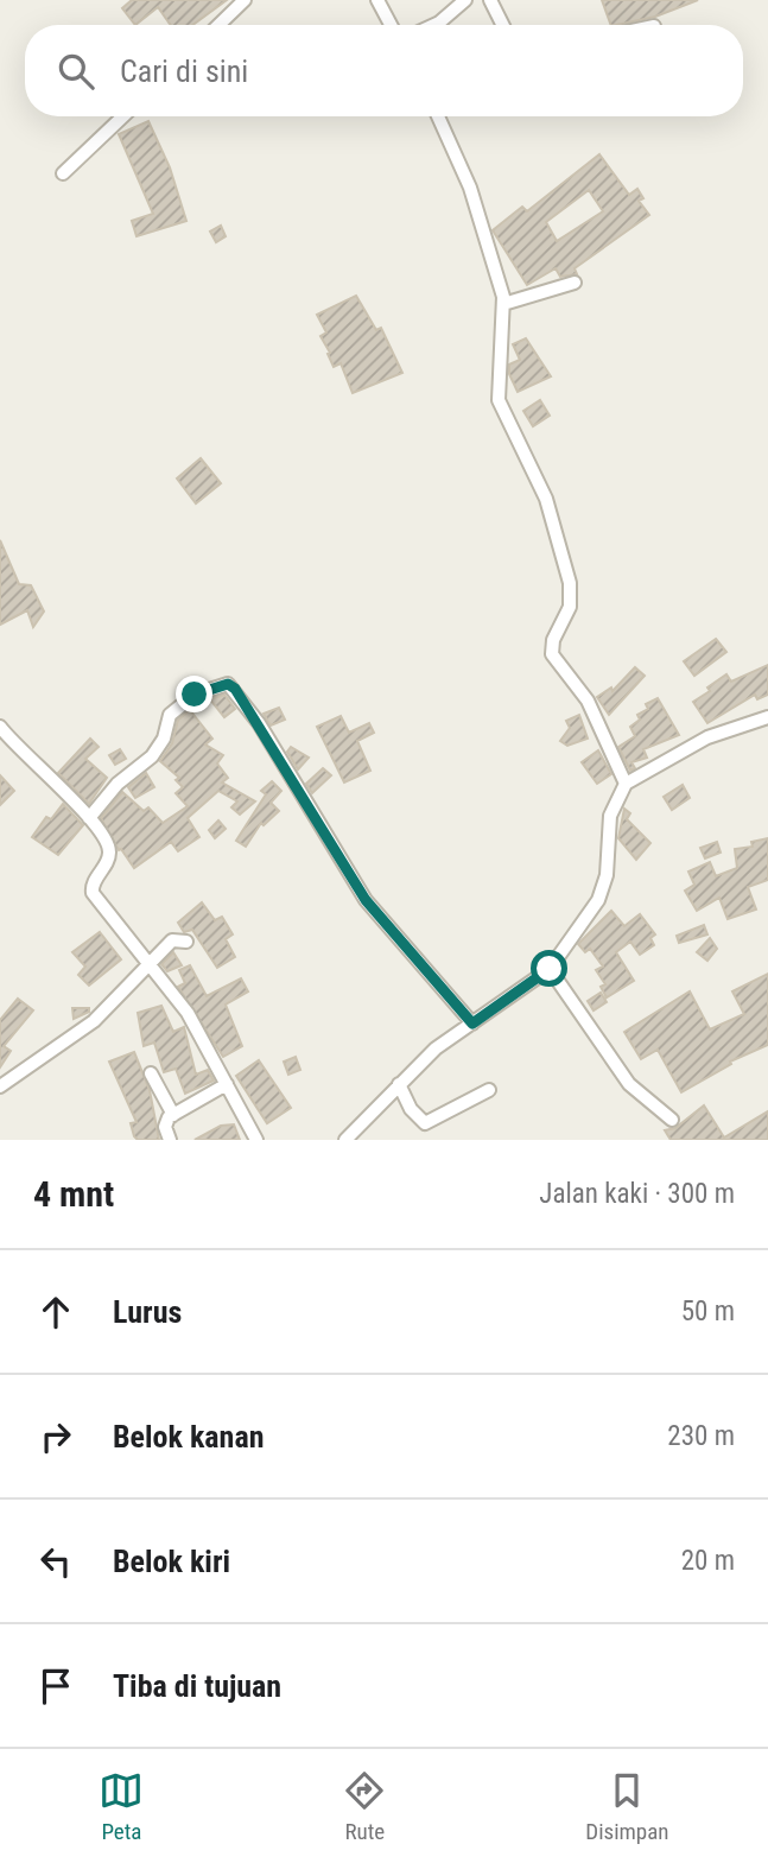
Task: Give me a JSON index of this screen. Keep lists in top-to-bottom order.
{
  "page": {
    "search": "Cari di sini",
    "heading": ["4 mnt", "Jalan kaki · 300 m"],
    "list": [
      ["Lurus", "50 m"],
      ["Belok kanan", "230 m"],
      ["Belok kiri", "20 m"],
      "Tiba di tujuan"
    ],
    "nav": ["Peta", "Rute", "Disimpan"]
  }
}
